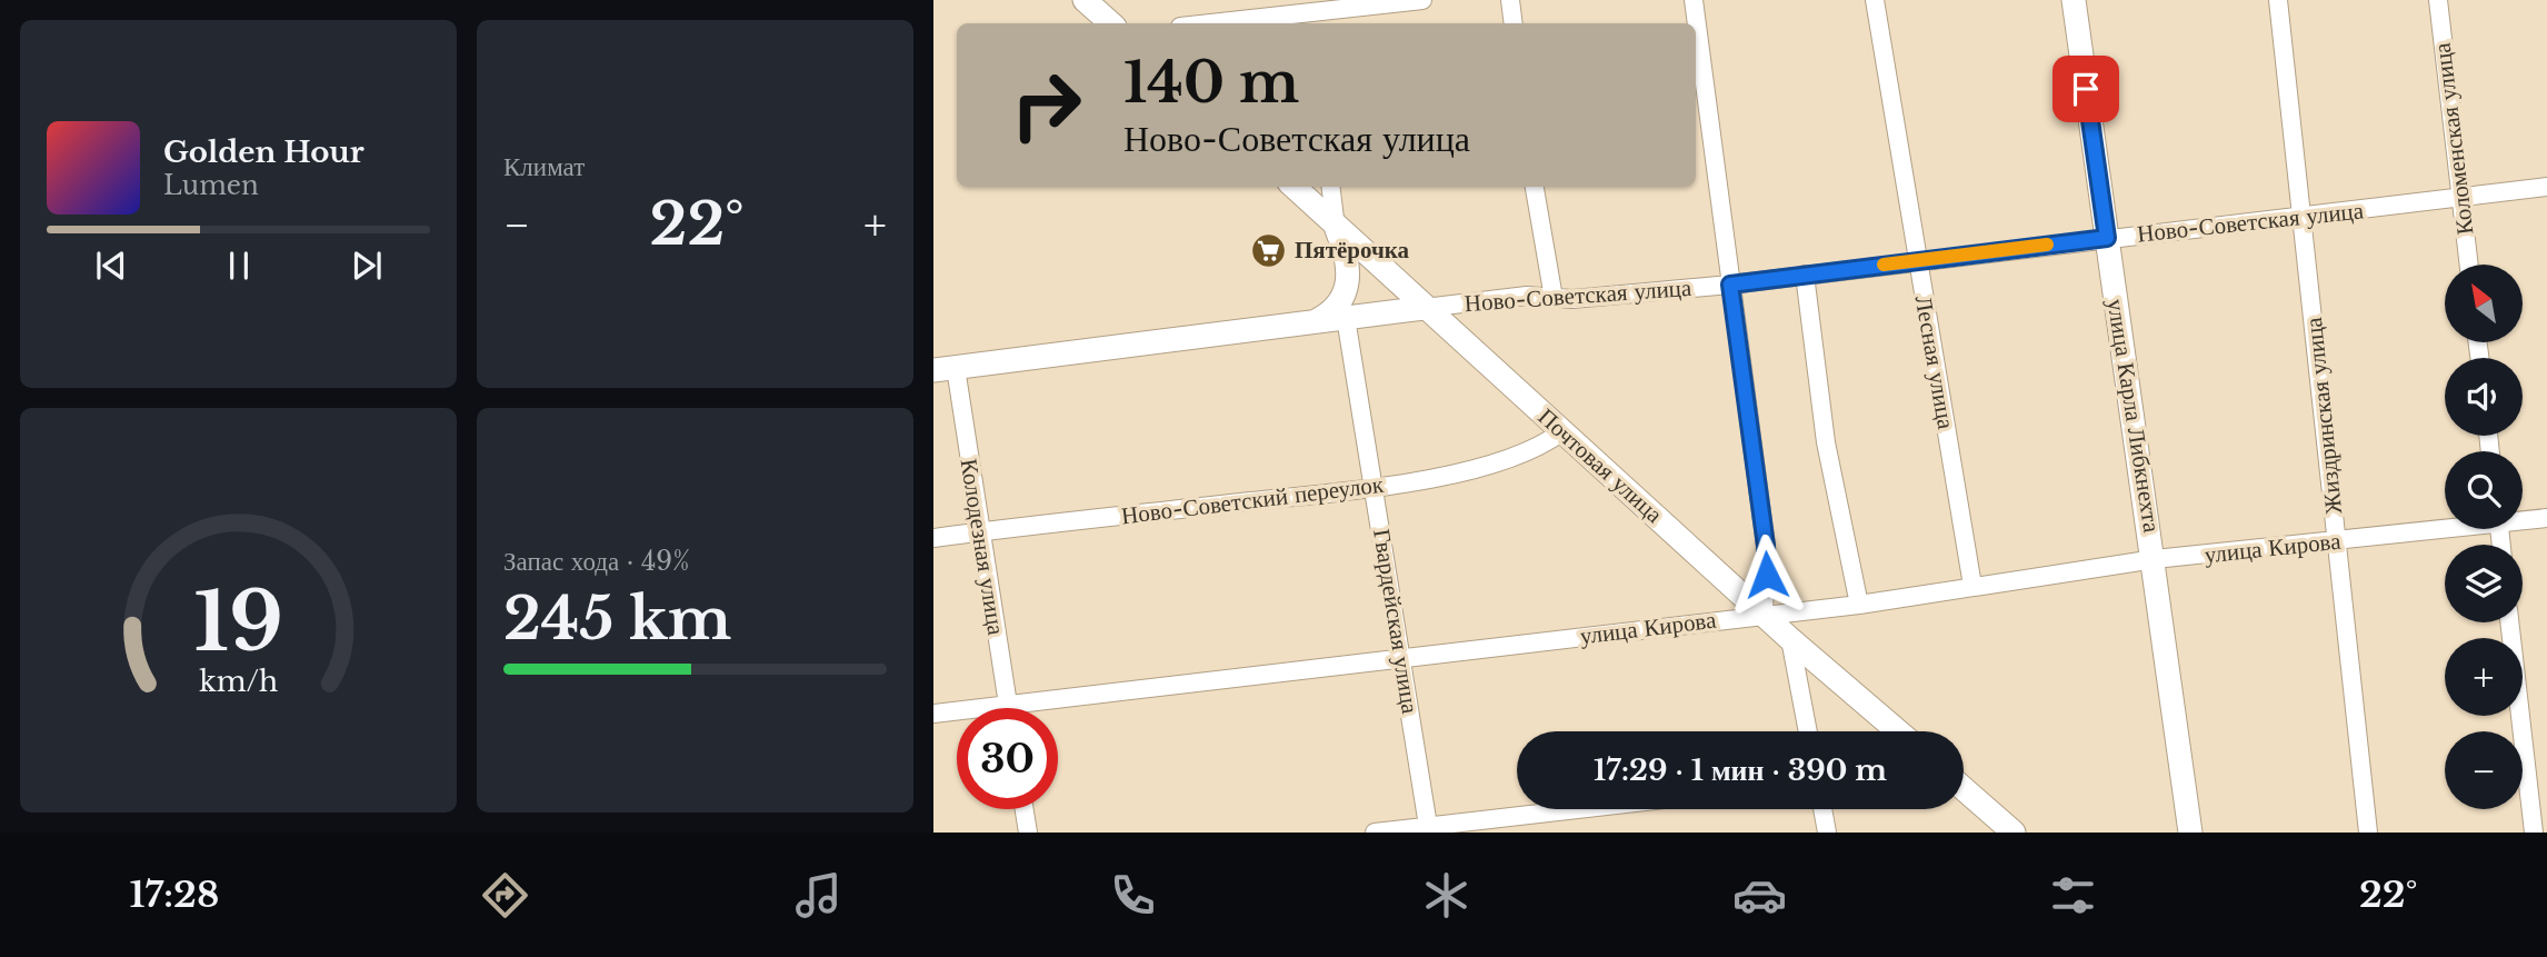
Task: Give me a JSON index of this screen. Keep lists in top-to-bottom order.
{
  "streets": {
    "main road": ["Ново-Советская улица", "улица Карла Либкнехта", "Почтовая улица"],
    "street": [
      "Коломенская улица",
      "Лесная улица",
      "Жиздринская улица",
      "Ново-Советский переулок",
      "Колодезная улица",
      "улица Кирова",
      "Гвардейская улица"
    ]
  },
  "crossings": [
    ["Коломенская улица", "Ново-Советская улица"],
    ["Ново-Советская улица", "Лесная улица"],
    ["Ново-Советская улица", "улица Карла Либкнехта"],
    ["Ново-Советская улица", "Жиздринская улица"],
    ["Ново-Советская улица", "Почтовая улица"],
    ["Ново-Советская улица", "Колодезная улица"],
    ["Ново-Советская улица", "Гвардейская улица"],
    ["Лесная улица", "улица Кирова"],
    ["улица Карла Либкнехта", "улица Кирова"],
    ["Жиздринская улица", "улица Кирова"],
    ["Почтовая улица", "Ново-Советский переулок"],
    ["Почтовая улица", "улица Кирова"],
    ["Ново-Советский переулок", "Колодезная улица"],
    ["Ново-Советский переулок", "Гвардейская улица"],
    ["Колодезная улица", "улица Кирова"],
    ["улица Кирова", "Гвардейская улица"]
  ],
  "places": {
    "supermarket": ["Пятёрочка"]
  },
  "north": "top left",
  "page": {
    "tile": [
      "Климат",
      ["Запас хода · 49%", "245 km"]
    ],
    "turn": ["140 m", "Ново-Советская улица"],
    "song": ["Golden Hour", "Lumen"],
    "heat": ["−", "22°", "+"],
    "map_buttons": ["+", "−"],
    "limit": "30",
    "trip": "17:29 · 1 мин · 390 m",
    "tabs": ["17:28", "22°"],
    "gauge": ["19", "km/h"]
  }
}
